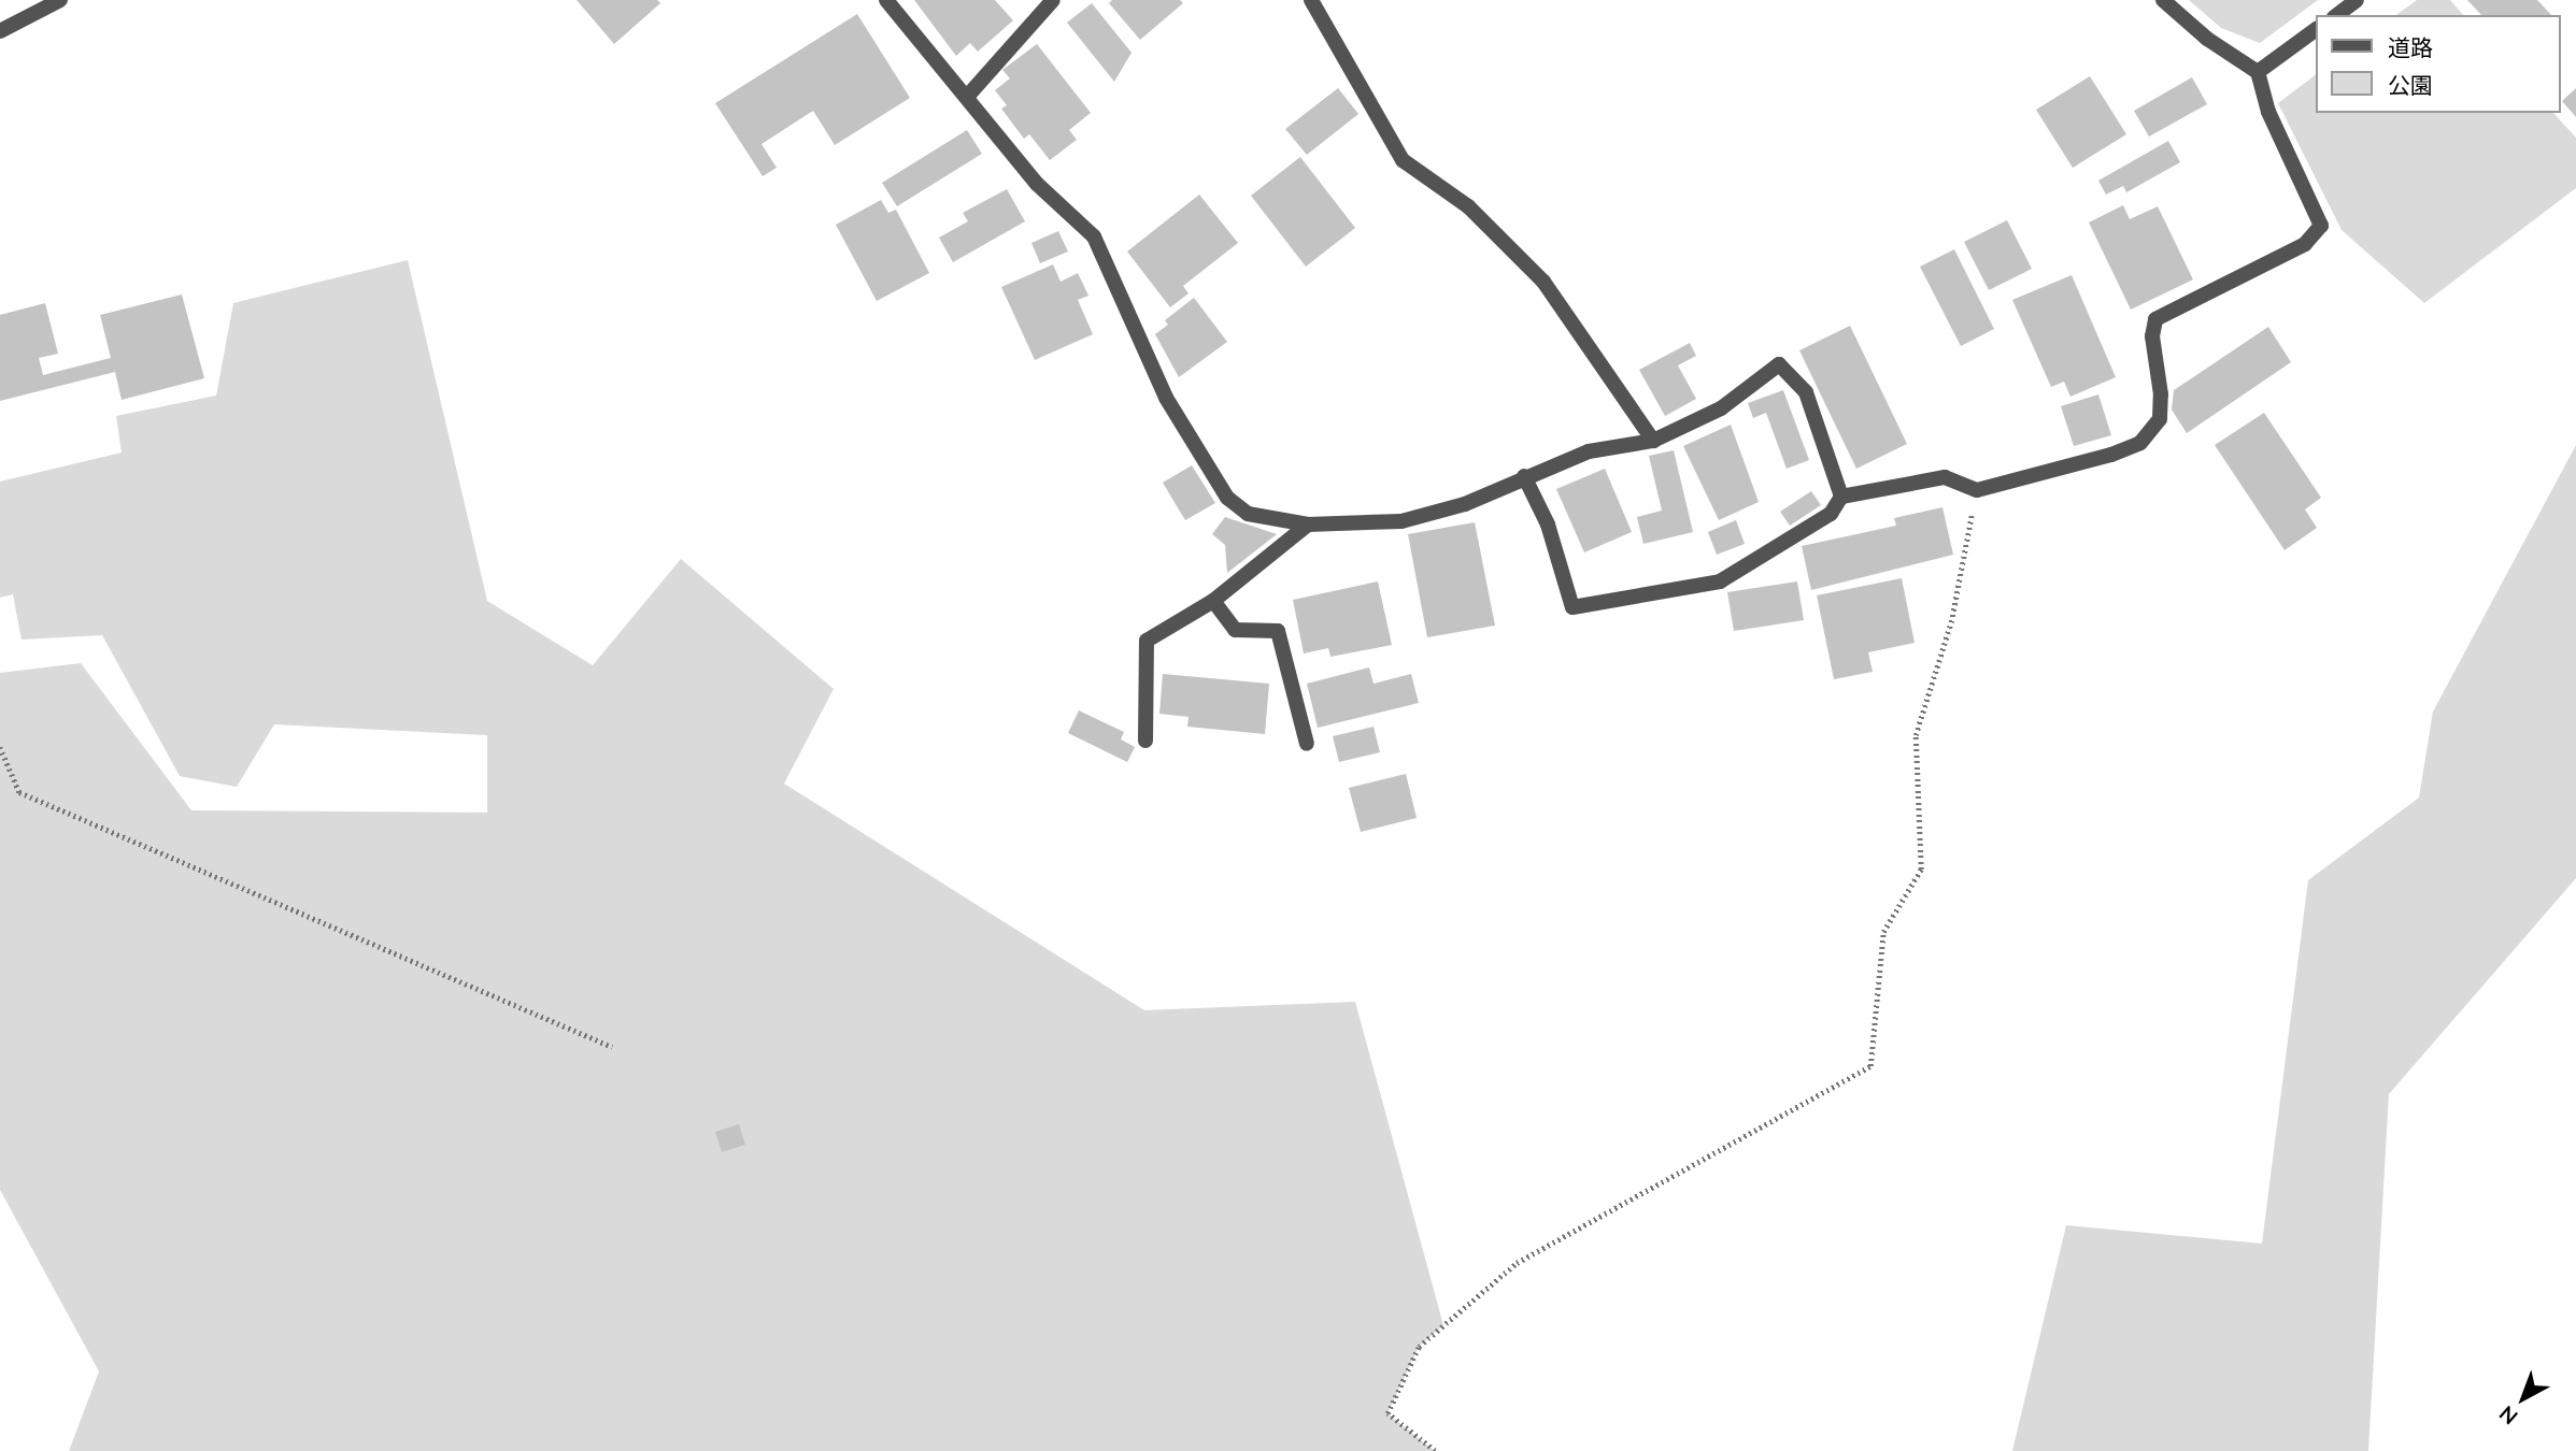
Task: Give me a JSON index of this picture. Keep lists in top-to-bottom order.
{
  "legend": ["道路", "公園"],
  "north": "bottom left"
}
